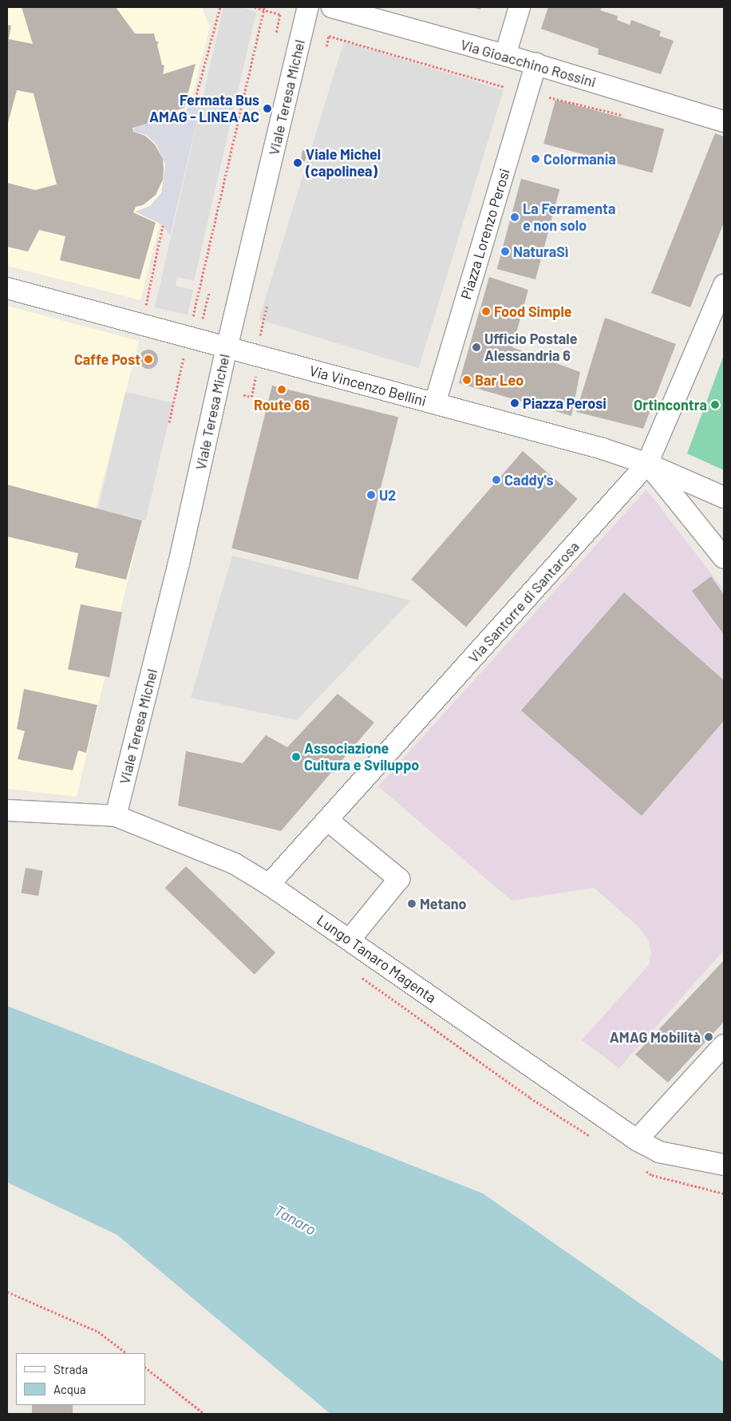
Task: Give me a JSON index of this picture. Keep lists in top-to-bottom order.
{
  "streets": {
    "street": [
      "Via Gioacchino Rossini",
      "Viale Teresa Michel",
      "Piazza Lorenzo Perosi",
      "Via Vincenzo Bellini",
      "Via Santorre di Santarosa",
      "Lungo Tanaro Magenta"
    ]
  },
  "crossings": [
    ["Via Gioacchino Rossini", "Piazza Lorenzo Perosi"],
    ["Viale Teresa Michel", "Via Vincenzo Bellini"],
    ["Viale Teresa Michel", "Lungo Tanaro Magenta"],
    ["Piazza Lorenzo Perosi", "Via Vincenzo Bellini"],
    ["Via Vincenzo Bellini", "Via Santorre di Santarosa"],
    ["Via Santorre di Santarosa", "Lungo Tanaro Magenta"]
  ],
  "water": ["Tanaro"],
  "places": [
    "Fermata Bus AMAG - LINEA AC",
    "Colormania",
    "Viale Michel (capolinea)",
    "La Ferramenta e non solo",
    "NaturaSì",
    "Food Simple",
    "Ufficio Postale Alessandria 6",
    "Caffe Post",
    "Bar Leo",
    "Route 66",
    "Piazza Perosi",
    "Ortincontra",
    "Caddy's",
    "U2",
    "Associazione Cultura e Sviluppo",
    "Metano",
    "AMAG Mobilità"
  ],
  "legend": ["Strada", "Acqua"]
}
